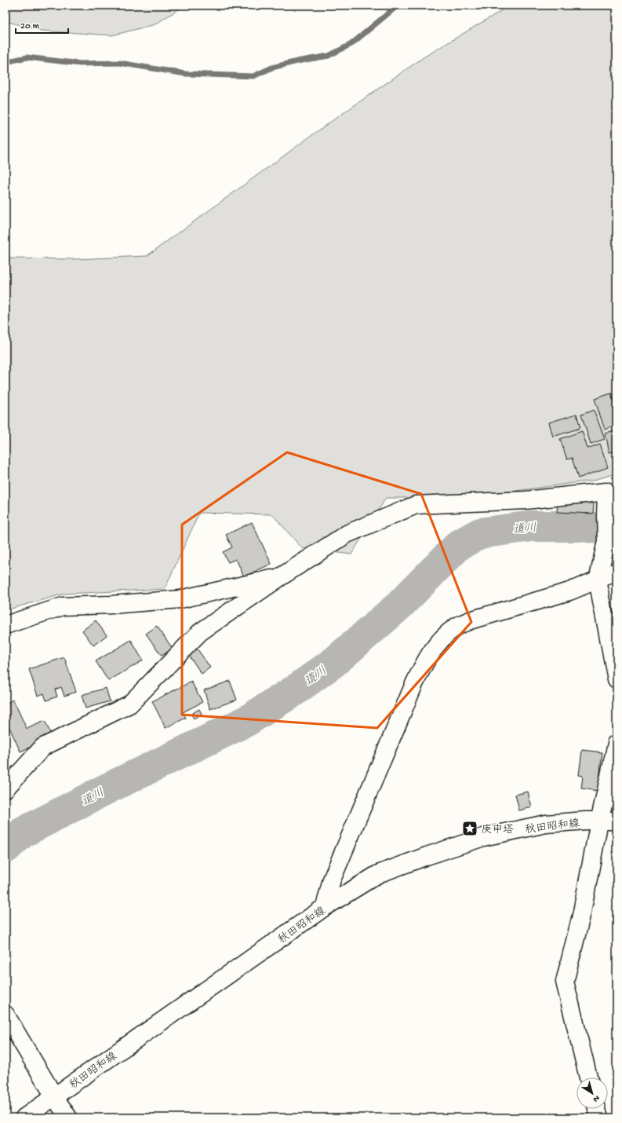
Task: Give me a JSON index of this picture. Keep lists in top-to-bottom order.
{
  "streets": {
    "street": ["秋田昭和線"]
  },
  "water": ["道川"],
  "places": {
    "place": ["庚申塔"]
  },
  "scale_bar": "20 m",
  "north": "bottom right"
}
